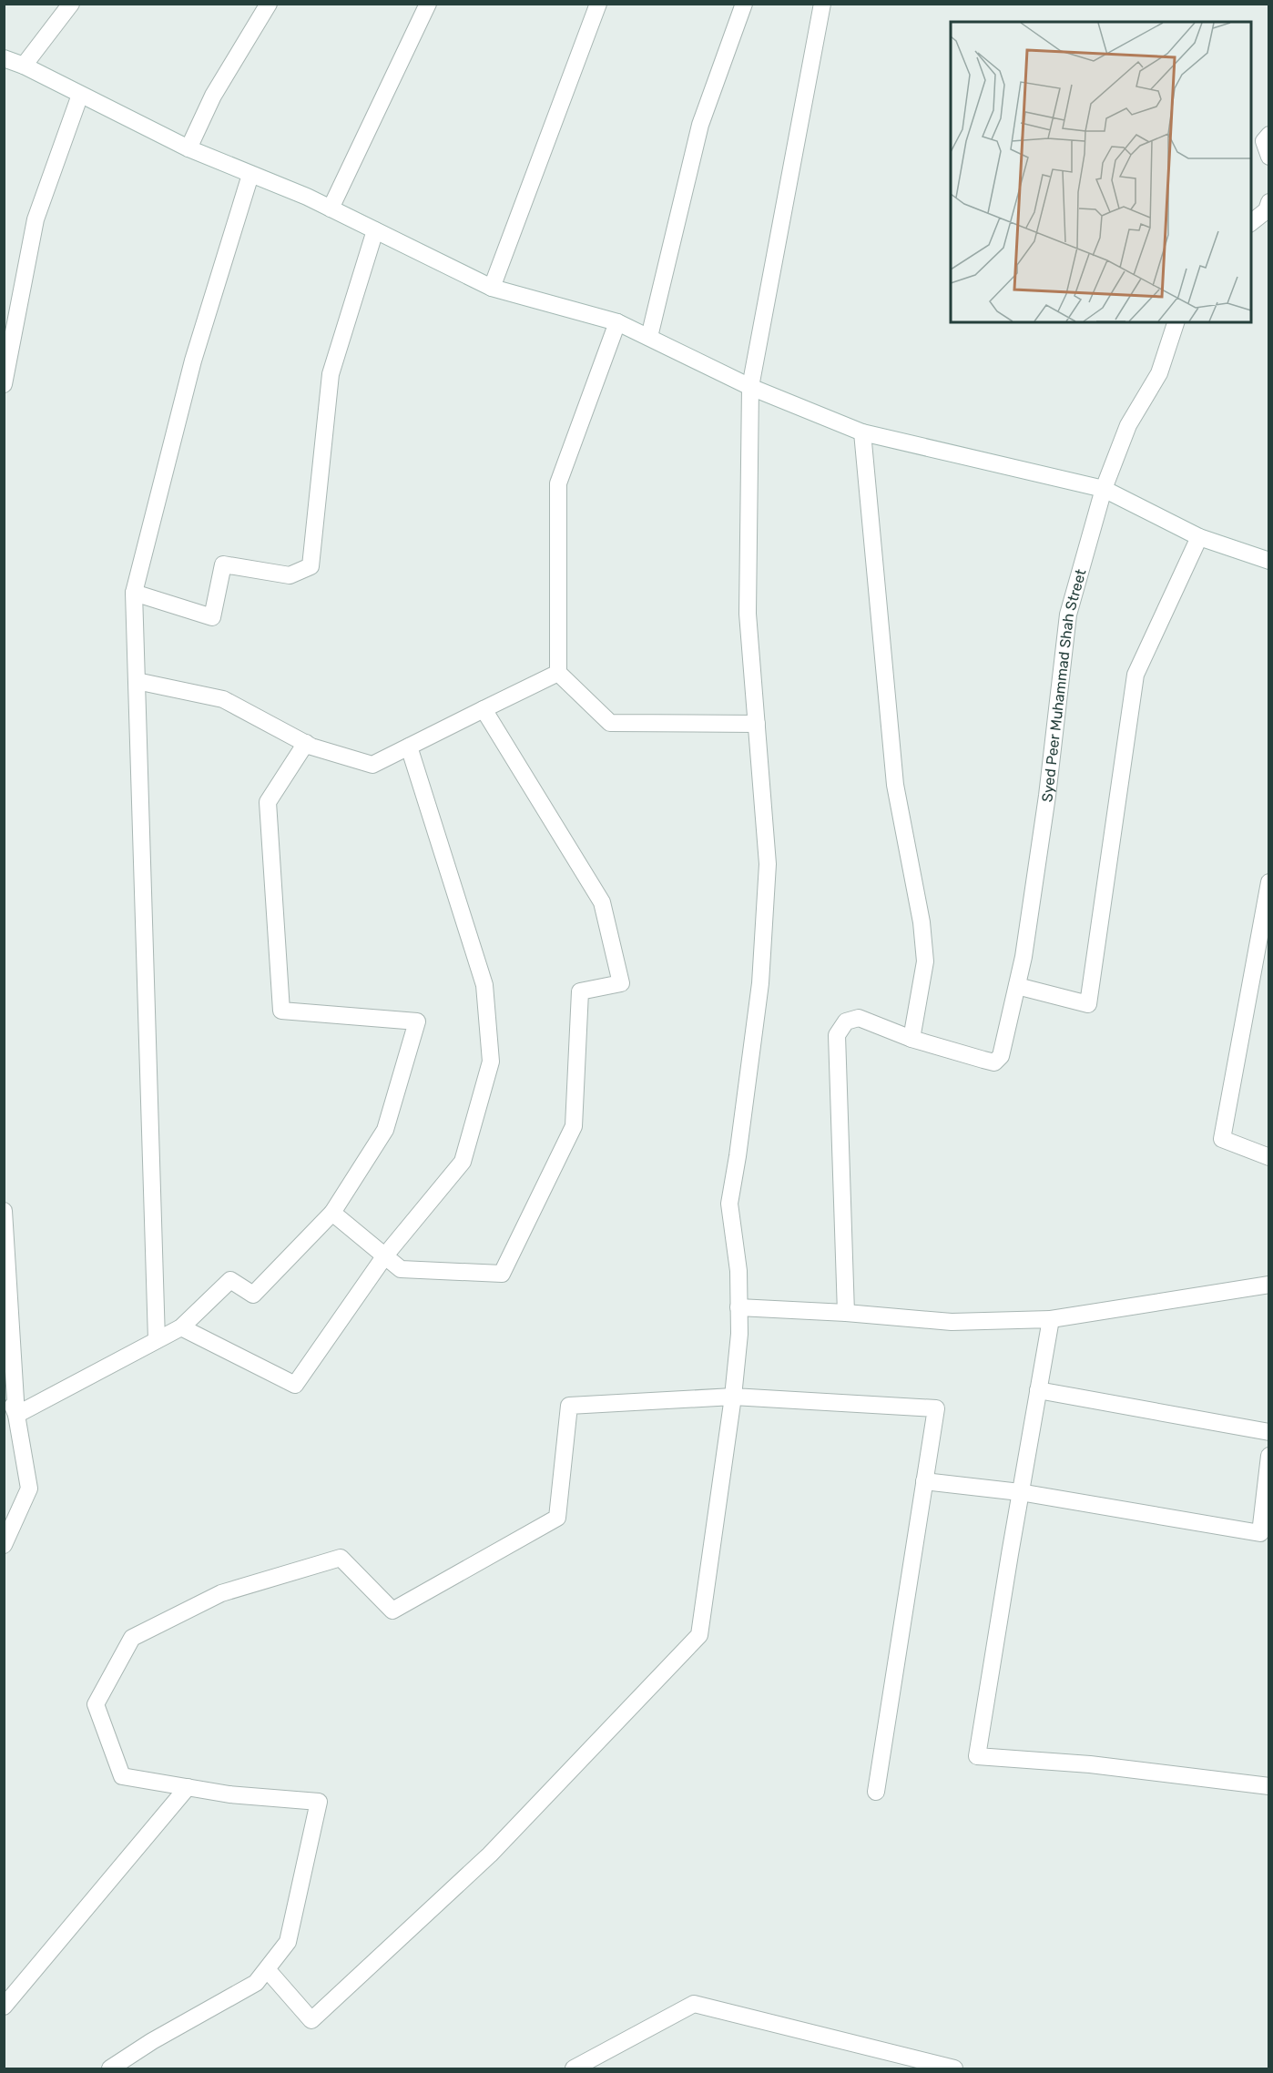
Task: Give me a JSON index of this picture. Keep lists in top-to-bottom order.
{
  "streets": {
    "street": ["Syed Peer Muhammad Shah Street"]
  }
}
